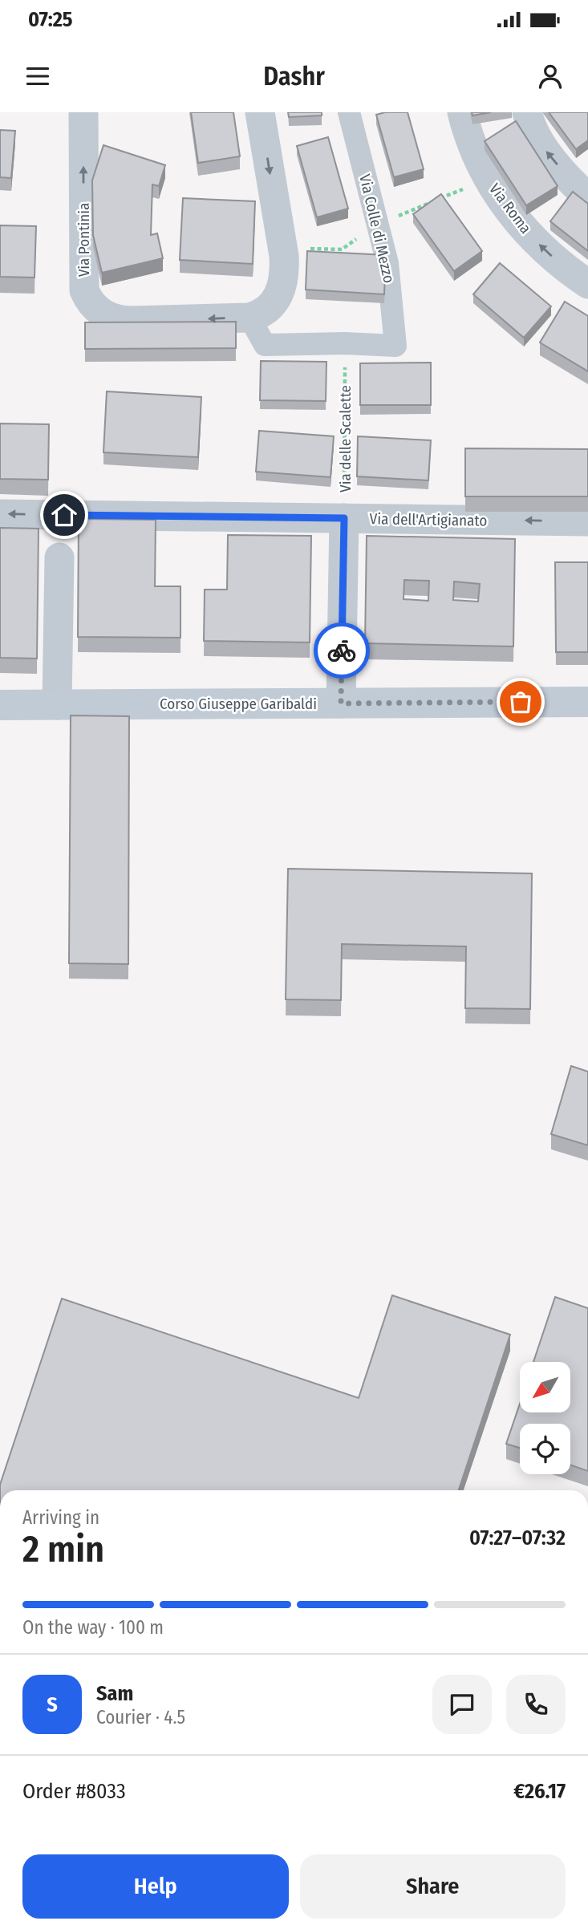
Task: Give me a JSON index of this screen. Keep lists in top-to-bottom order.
{
  "streets": {
    "main road": ["Corso Giuseppe Garibaldi"],
    "street": [
      "Via Roma",
      "Via Colle di Mezzo",
      "Via Pontinia",
      "Via dell'Artigianato"
    ],
    "path": ["Via delle Scalette"]
  },
  "crossings": [
    ["Via Colle di Mezzo", "Via delle Scalette"],
    ["Via delle Scalette", "Via dell'Artigianato"]
  ],
  "one_way": ["Via dell'Artigianato"],
  "north": "bottom left",
  "page": {
    "status": "07:25",
    "header": "Dashr",
    "heading": ["2 min", "Arriving in", "07:27–07:32"],
    "panel": [
      "Sam",
      "Courier · 4.5",
      "Order #8033",
      "€26.17"
    ],
    "bar": "On the way · 100 m",
    "round": "S",
    "buttons": ["Help", "Share"]
  }
}
